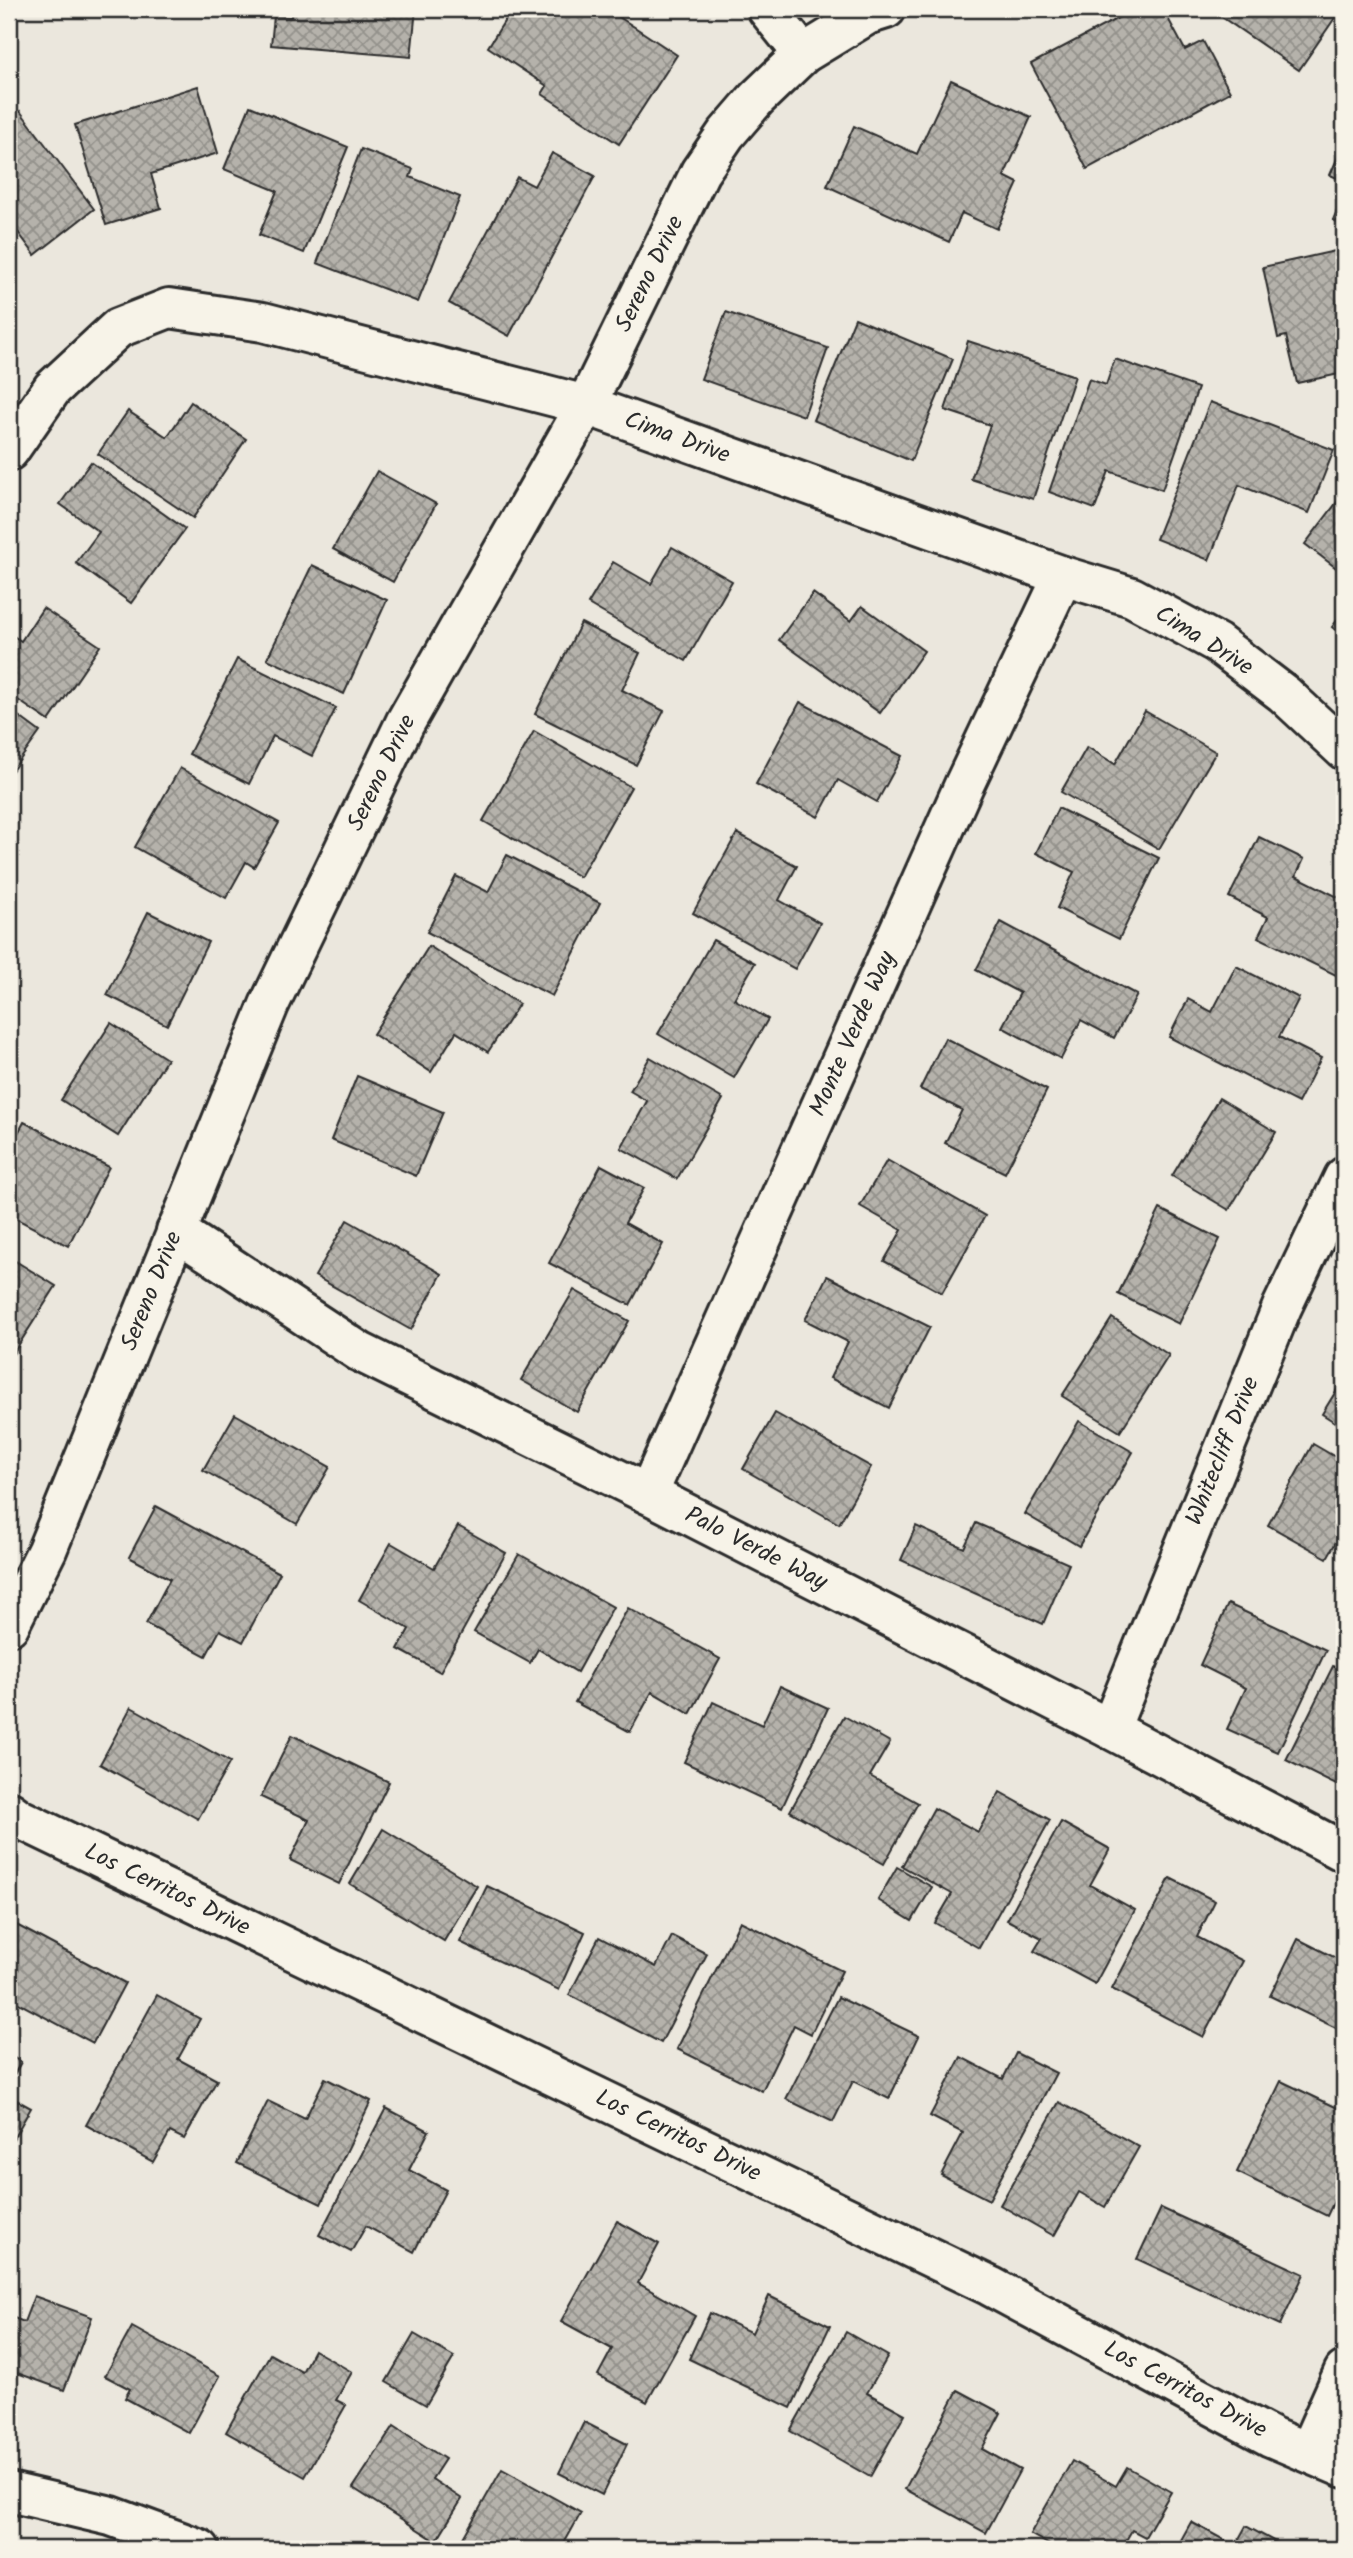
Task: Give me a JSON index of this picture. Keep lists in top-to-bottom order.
{
  "streets": {
    "street": [
      "Sereno Drive",
      "Cima Drive",
      "Monte Verde Way",
      "Whitecliff Drive",
      "Palo Verde Way",
      "Los Cerritos Drive"
    ]
  },
  "crossings": [
    ["Sereno Drive", "Cima Drive"],
    ["Sereno Drive", "Palo Verde Way"],
    ["Cima Drive", "Monte Verde Way"],
    ["Monte Verde Way", "Palo Verde Way"],
    ["Whitecliff Drive", "Palo Verde Way"]
  ]
}
